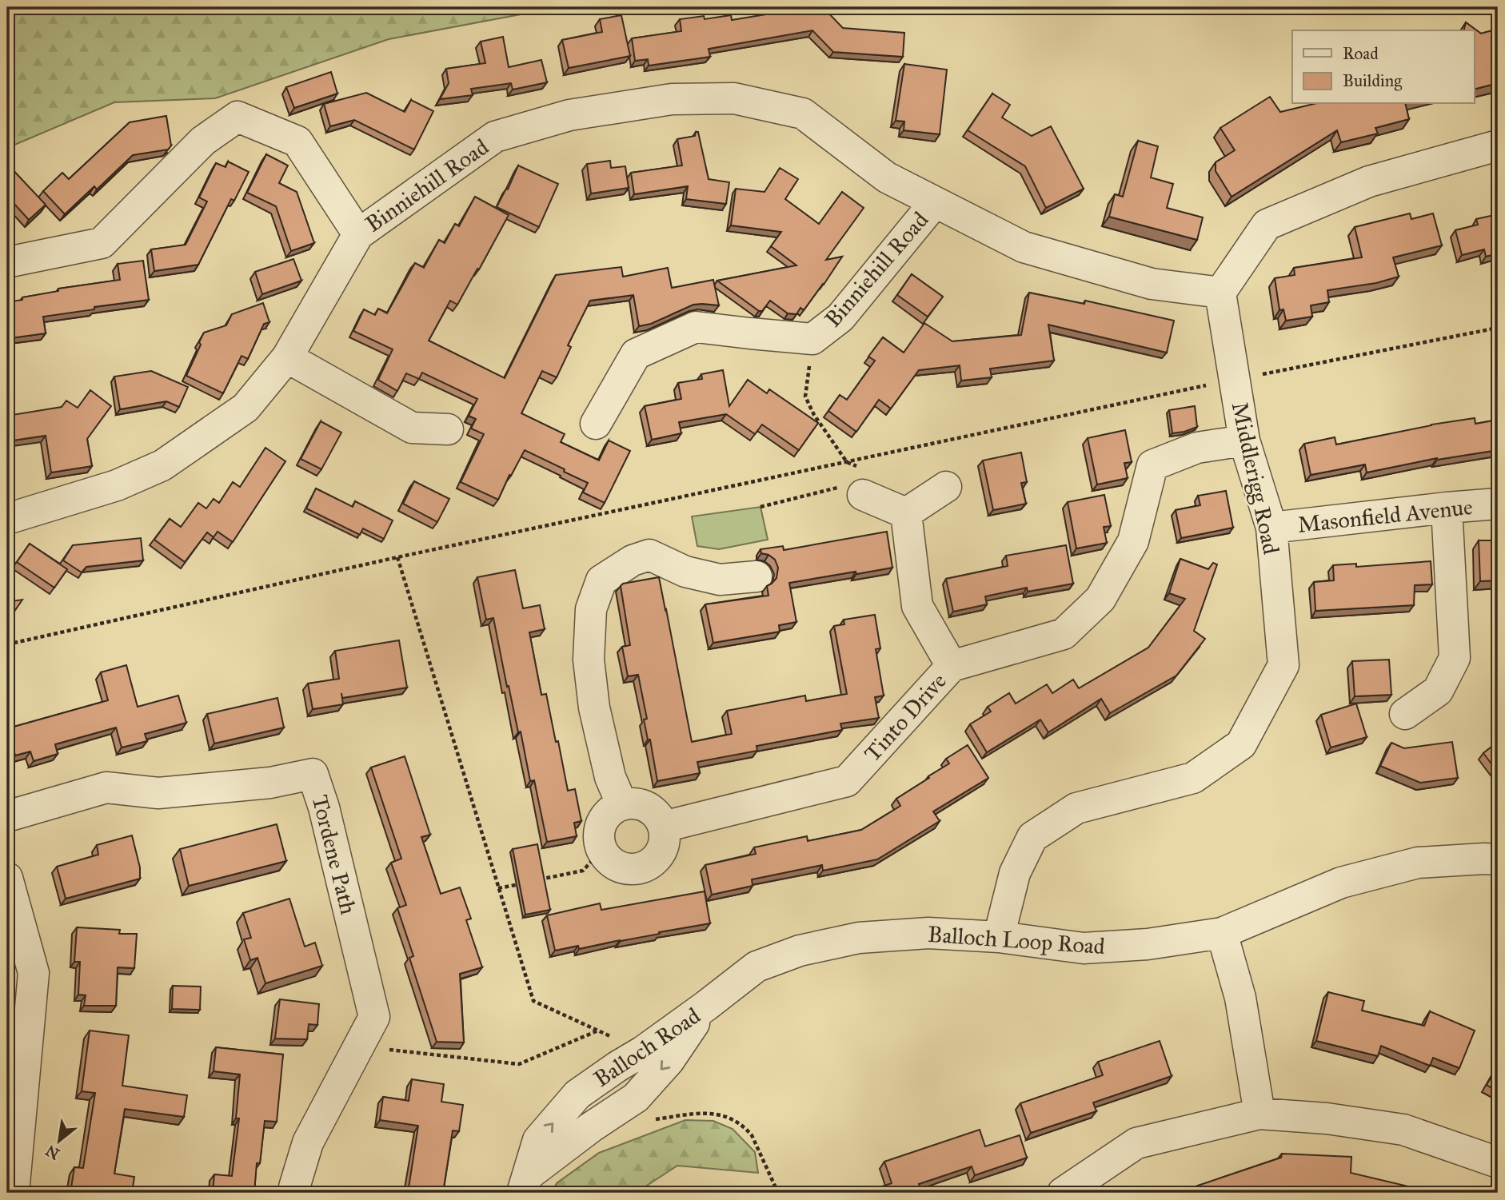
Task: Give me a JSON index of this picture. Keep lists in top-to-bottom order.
{
  "streets": {
    "street": [
      "Binniehill Road",
      "Middlerigg Road",
      "Masonfield Avenue",
      "Tinto Drive",
      "Tordene Path",
      "Balloch Loop Road",
      "Balloch Road"
    ]
  },
  "crossings": [
    ["Binniehill Road", "Middlerigg Road"],
    ["Middlerigg Road", "Masonfield Avenue"],
    ["Middlerigg Road", "Tinto Drive"],
    ["Middlerigg Road", "Balloch Loop Road"],
    ["Balloch Loop Road", "Balloch Road"]
  ],
  "legend": ["Road", "Building"],
  "north": "bottom left"
}
